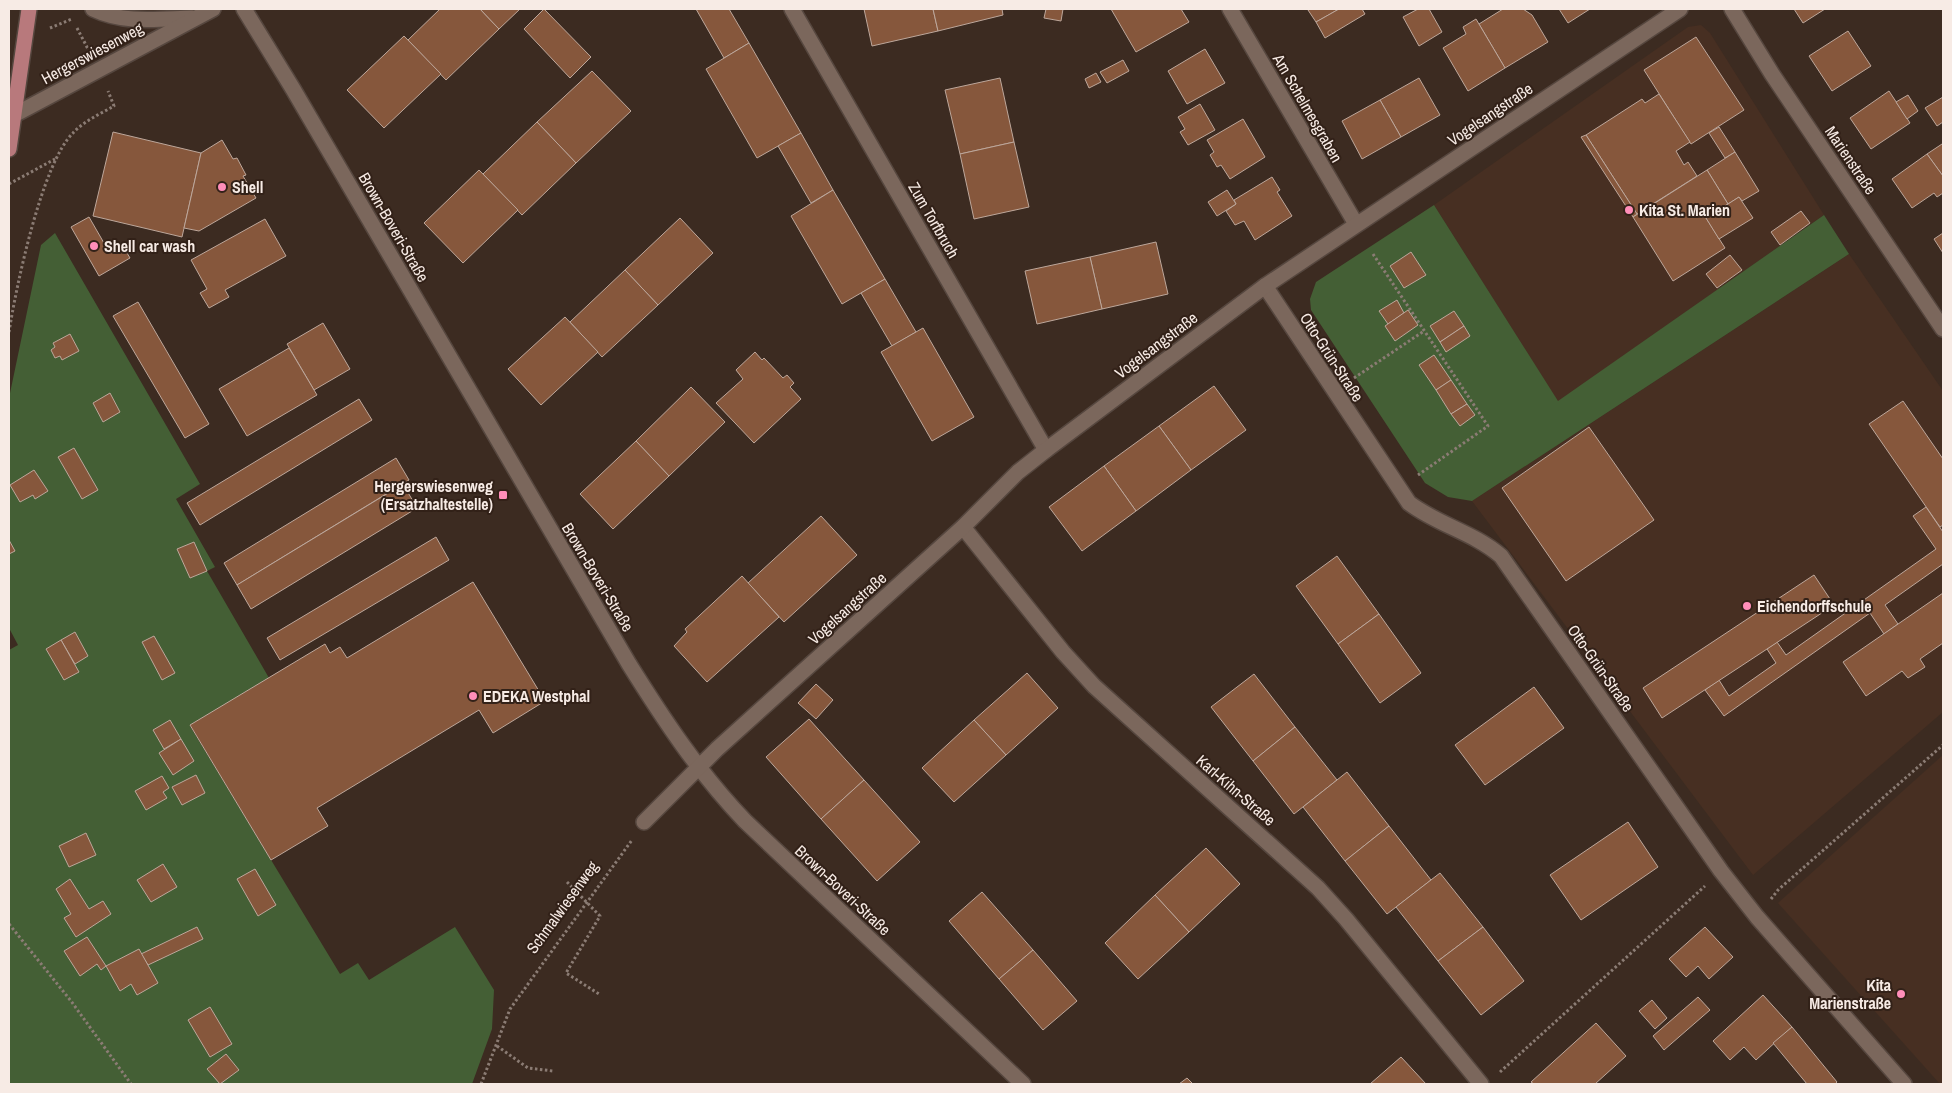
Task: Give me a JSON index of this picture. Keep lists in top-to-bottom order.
{
  "streets": {
    "street": [
      "Hergerswiesenweg",
      "Am Schelmesgraben",
      "Vogelsangstraße",
      "Marienstraße",
      "Zum Torfbruch",
      "Brown-Boveri-Straße",
      "Otto-Grün-Straße",
      "Karl-Kihn-Straße"
    ],
    "path": ["Schmalwiesenweg"]
  },
  "crossings": [
    ["Am Schelmesgraben", "Vogelsangstraße"],
    ["Vogelsangstraße", "Zum Torfbruch"],
    ["Vogelsangstraße", "Brown-Boveri-Straße"],
    ["Vogelsangstraße", "Otto-Grün-Straße"],
    ["Vogelsangstraße", "Karl-Kihn-Straße"]
  ],
  "places": {
    "other": [
      "Shell",
      "Kita St. Marien",
      "Shell car wash",
      "Eichendorffschule",
      "EDEKA Westphal",
      "Kita Marienstraße"
    ],
    "transit": ["Hergerswiesenweg (Ersatzhaltestelle)"]
  }
}
